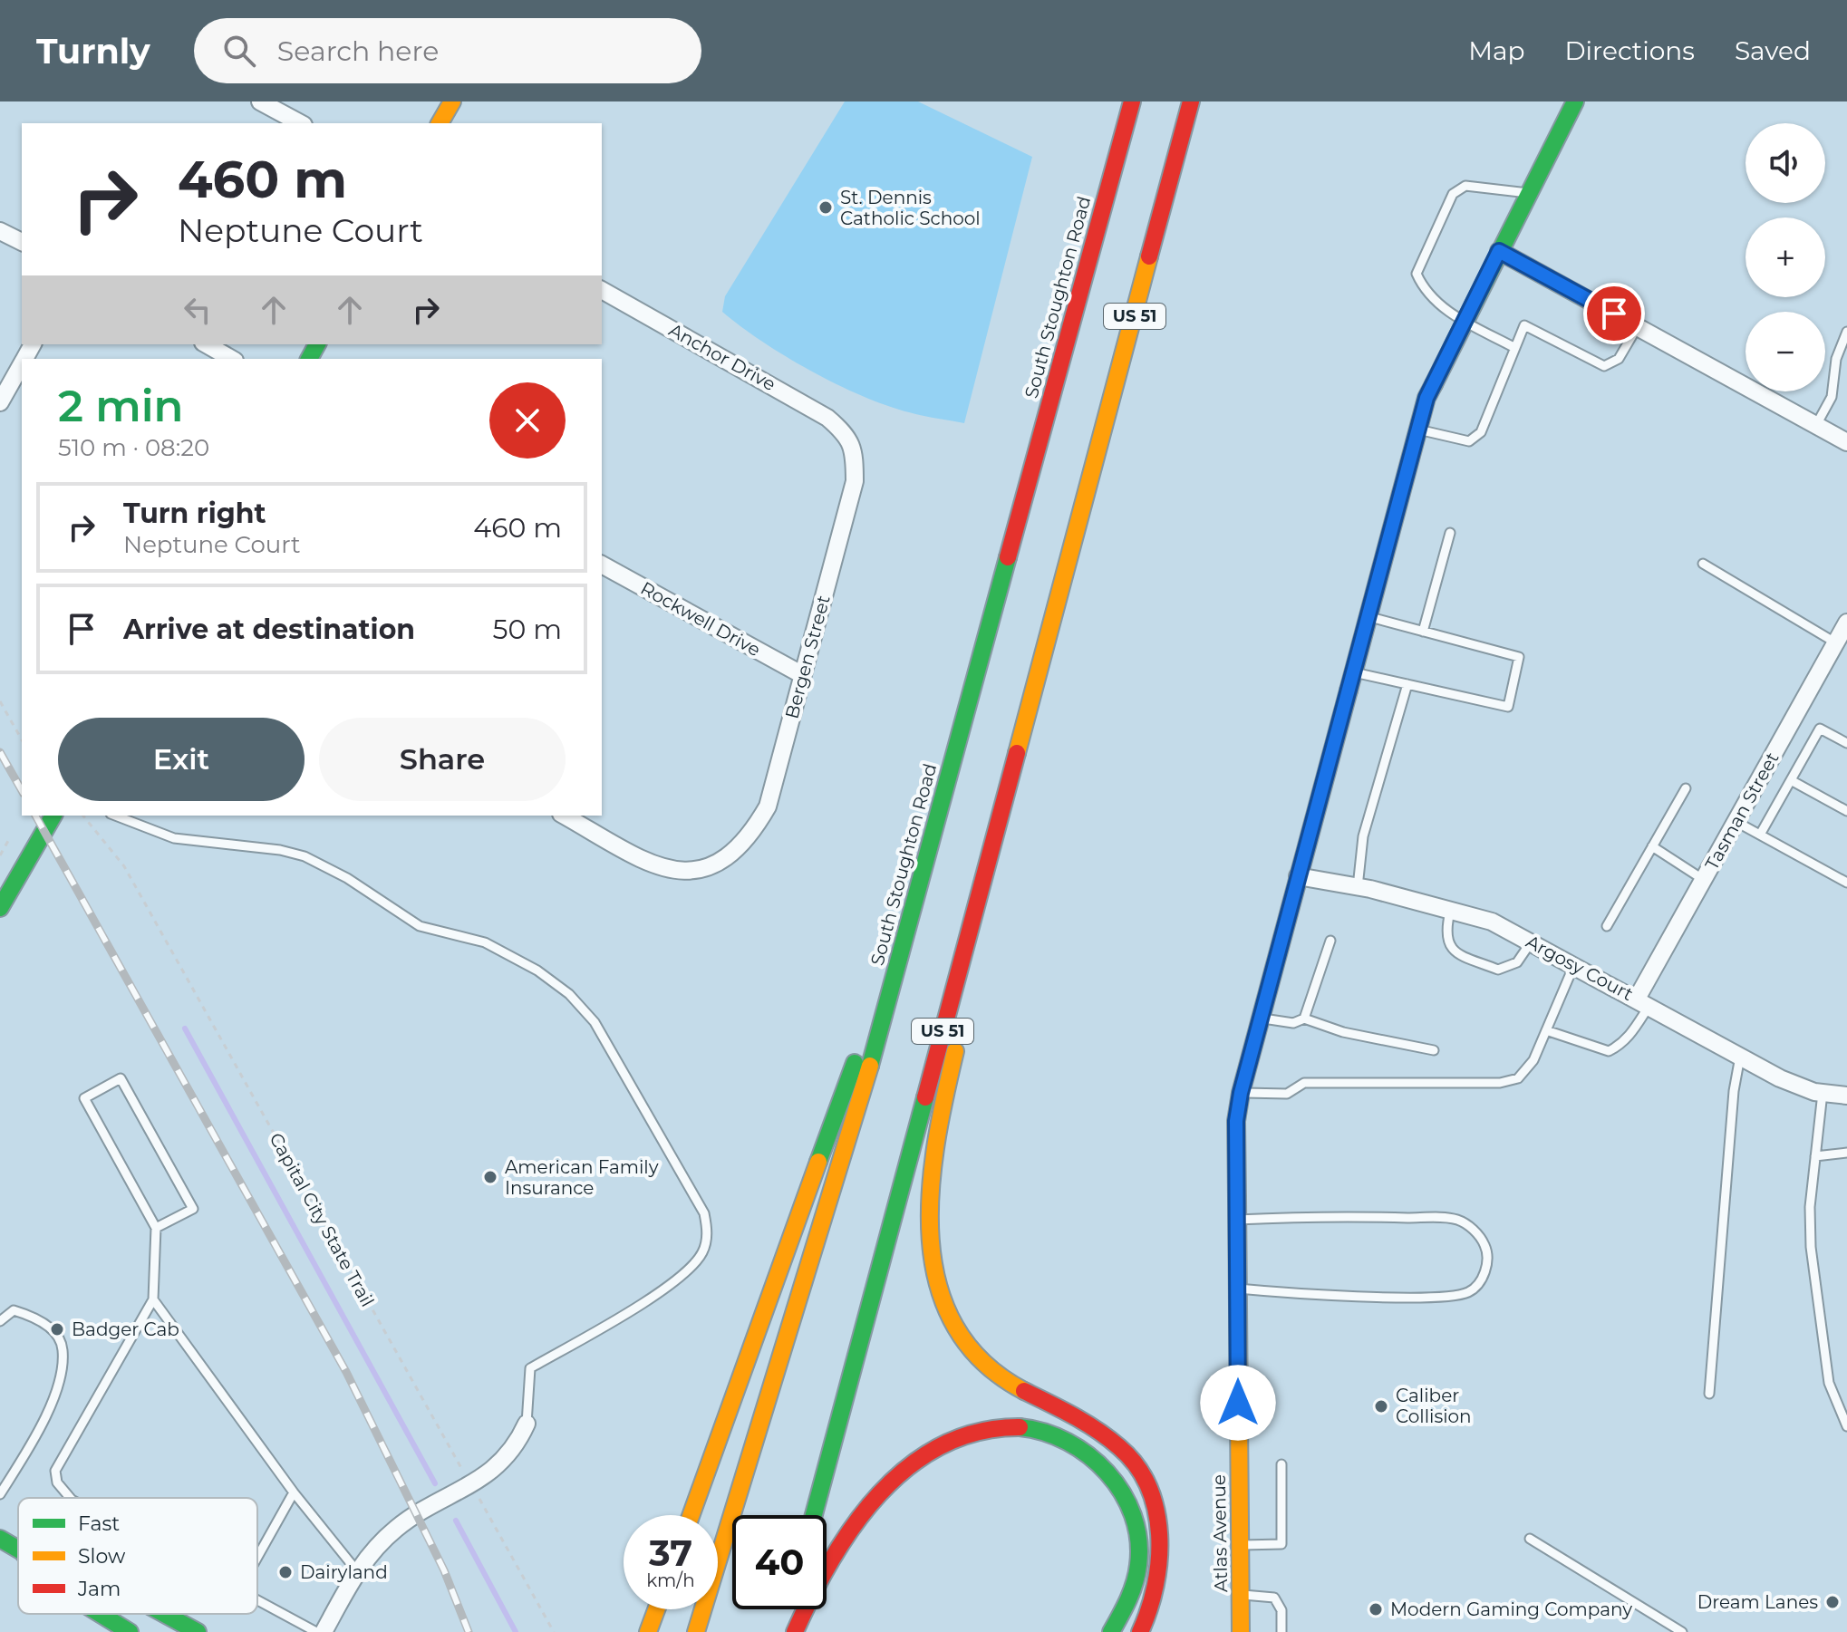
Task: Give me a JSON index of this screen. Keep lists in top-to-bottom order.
{
  "streets": {
    "main road": ["South Stoughton Road", "US 51", "Atlas Avenue"],
    "street": [
      "Anchor Drive",
      "Rockwell Drive",
      "Bergen Street",
      "Tasman Street",
      "Argosy Court"
    ],
    "path": ["Capital City State Trail"]
  },
  "crossings": [
    ["Anchor Drive", "Bergen Street"],
    ["Rockwell Drive", "Bergen Street"],
    ["Tasman Street", "Argosy Court"],
    ["Argosy Court", "Atlas Avenue"]
  ],
  "places": [
    "St. Dennis Catholic School",
    "American Family Insurance",
    "Badger Cab",
    "Caliber Collision",
    "Dairyland",
    "Dream Lanes",
    "Modern Gaming Company"
  ],
  "legend": ["Fast", "Slow", "Jam"],
  "page": {
    "header": "Turnly",
    "search": "Search here",
    "nav": ["Map", "Directions", "Saved"],
    "map_buttons": ["+", "−"],
    "turn": ["460 m", "Neptune Court"],
    "heading": ["2 min", "510 m · 08:20"],
    "list": [
      {
        "name": "Turn right",
        "note": "Neptune Court",
        "value": "460 m"
      },
      {
        "name": "Arrive at destination",
        "value": "50 m"
      }
    ],
    "buttons": ["Exit", "Share"],
    "speed": "37 km/h",
    "limit": "40"
  }
}
